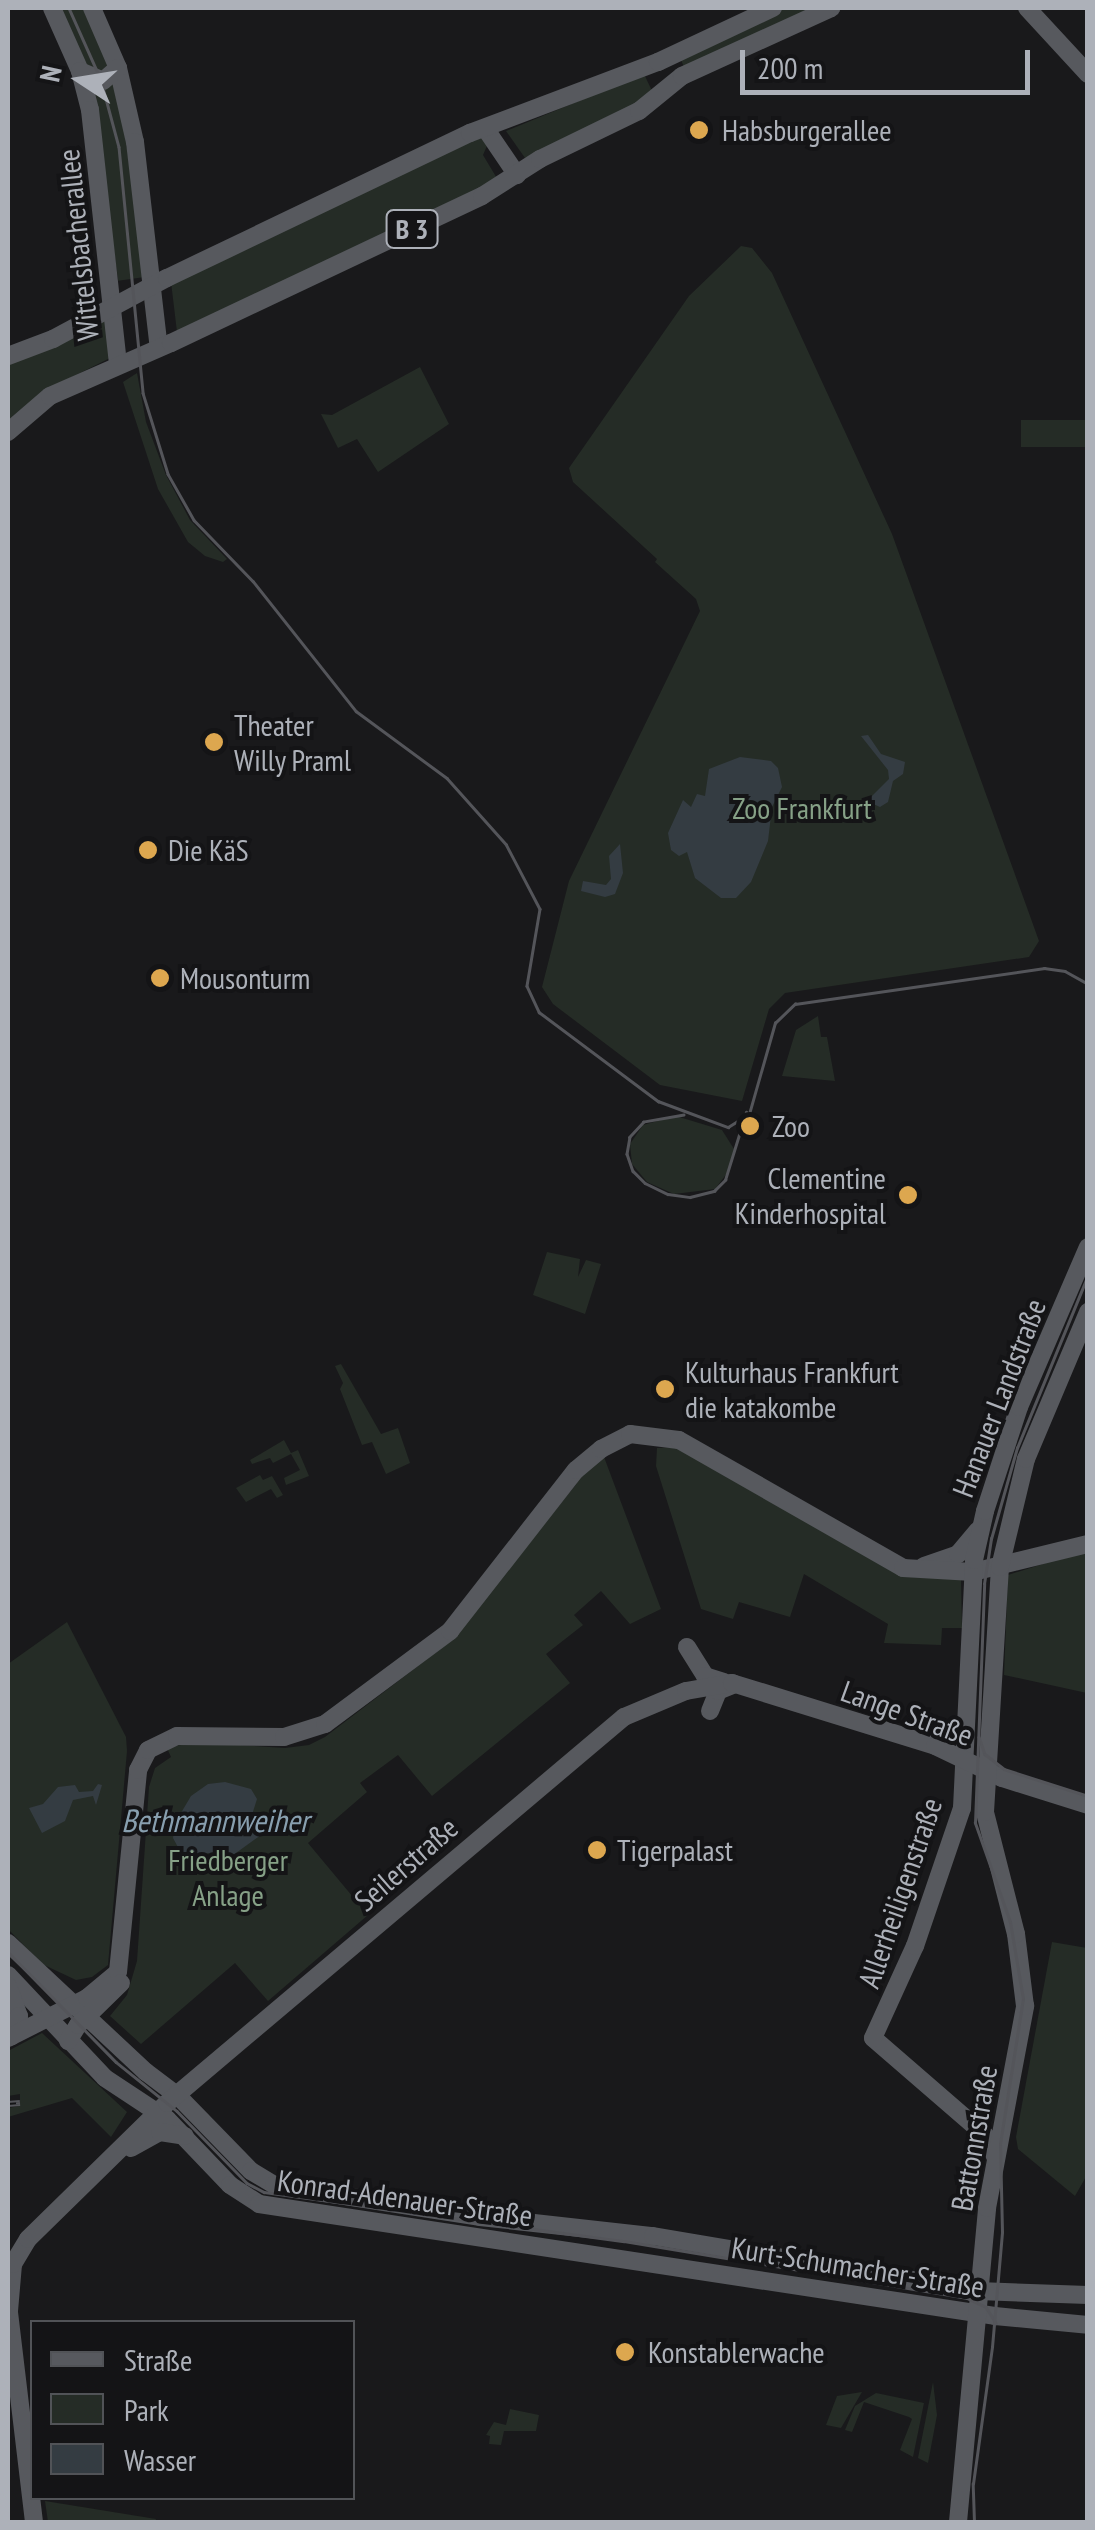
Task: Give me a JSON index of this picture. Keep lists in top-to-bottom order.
{
  "streets": {
    "main road": [
      "B 3",
      "Wittelsbacherallee",
      "Hanauer Landstraße",
      "Lange Straße",
      "Seilerstraße",
      "Allerheiligenstraße",
      "Battonnstraße",
      "Konrad-Adenauer-Straße",
      "Kurt-Schumacher-Straße"
    ]
  },
  "crossings": [
    ["B 3", "Wittelsbacherallee"],
    ["Hanauer Landstraße", "Lange Straße"],
    ["Hanauer Landstraße", "Allerheiligenstraße"],
    ["Hanauer Landstraße", "Battonnstraße"],
    ["Lange Straße", "Seilerstraße"],
    ["Lange Straße", "Allerheiligenstraße"],
    ["Lange Straße", "Battonnstraße"],
    ["Seilerstraße", "Konrad-Adenauer-Straße"],
    ["Battonnstraße", "Kurt-Schumacher-Straße"],
    ["Konrad-Adenauer-Straße", "Kurt-Schumacher-Straße"]
  ],
  "water": ["Bethmannweiher"],
  "parks": ["Zoo Frankfurt", "Friedberger Anlage"],
  "places": [
    "Habsburgerallee",
    "Theater Willy Praml",
    "Die KäS",
    "Mousonturm",
    "Zoo",
    "Clementine Kinderhospital",
    "Kulturhaus Frankfurt die katakombe",
    "Tigerpalast",
    "Konstablerwache"
  ],
  "legend": ["Straße", "Park", "Wasser"],
  "scale_bar": "200 m",
  "north": "left"
}
